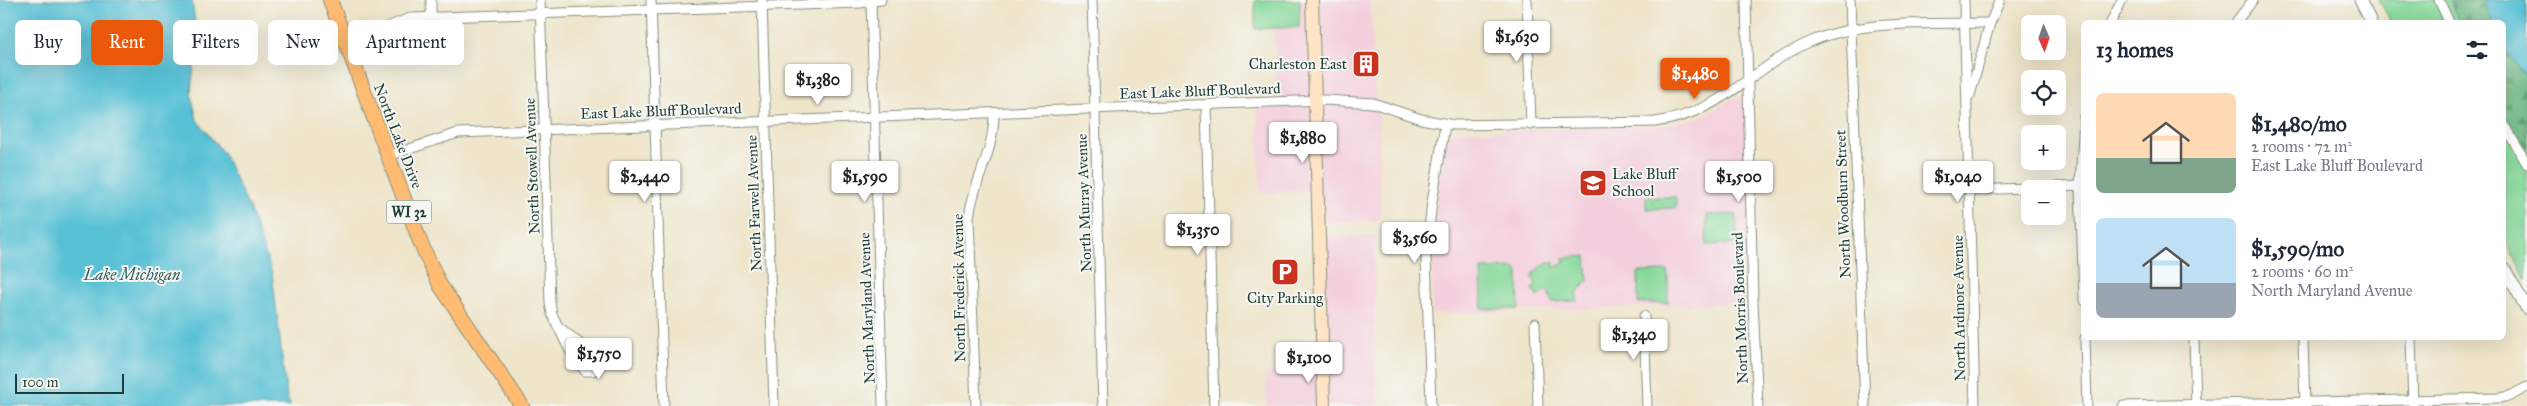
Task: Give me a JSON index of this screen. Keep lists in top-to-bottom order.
{
  "streets": {
    "main road": ["North Lake Drive", "WI 32"],
    "street": [
      "East Lake Bluff Boulevard",
      "North Stowell Avenue",
      "North Farwell Avenue",
      "North Murray Avenue",
      "North Woodburn Street",
      "North Frederick Avenue",
      "North Maryland Avenue",
      "North Morris Boulevard",
      "North Ardmore Avenue"
    ]
  },
  "crossings": [
    ["East Lake Bluff Boulevard", "North Lake Drive"],
    ["East Lake Bluff Boulevard", "North Stowell Avenue"],
    ["East Lake Bluff Boulevard", "North Farwell Avenue"],
    ["East Lake Bluff Boulevard", "North Murray Avenue"],
    ["East Lake Bluff Boulevard", "North Woodburn Street"],
    ["East Lake Bluff Boulevard", "North Frederick Avenue"],
    ["East Lake Bluff Boulevard", "North Maryland Avenue"],
    ["East Lake Bluff Boulevard", "North Morris Boulevard"],
    ["East Lake Bluff Boulevard", "North Ardmore Avenue"]
  ],
  "water": ["Lake Michigan"],
  "places": {
    "building": ["Charleston East"],
    "school or university": ["Lake Bluff School"],
    "parking": ["City Parking"]
  },
  "scale_bar": "100 m",
  "north": "bottom",
  "page": {
    "map_buttons": ["+", "−"],
    "chip": [
      "Buy",
      "Rent",
      "Filters",
      "New",
      "Apartment"
    ],
    "heading": "13 homes",
    "price": [
      "$1,630",
      "$1,480",
      "$1,380",
      "$1,880",
      "$2,440",
      "$1,590",
      "$1,500",
      "$1,040",
      "$1,350",
      "$3,560",
      "$1,340",
      "$1,750",
      "$1,100"
    ],
    "list": [
      {
        "name": "$1,480/mo",
        "note": "2 rooms · 72 m² · East Lake Bluff Boulevard"
      },
      {
        "name": "$1,590/mo",
        "note": "2 rooms · 60 m² · North Maryland Avenue"
      }
    ],
    "scale": "100 m"
  }
}
